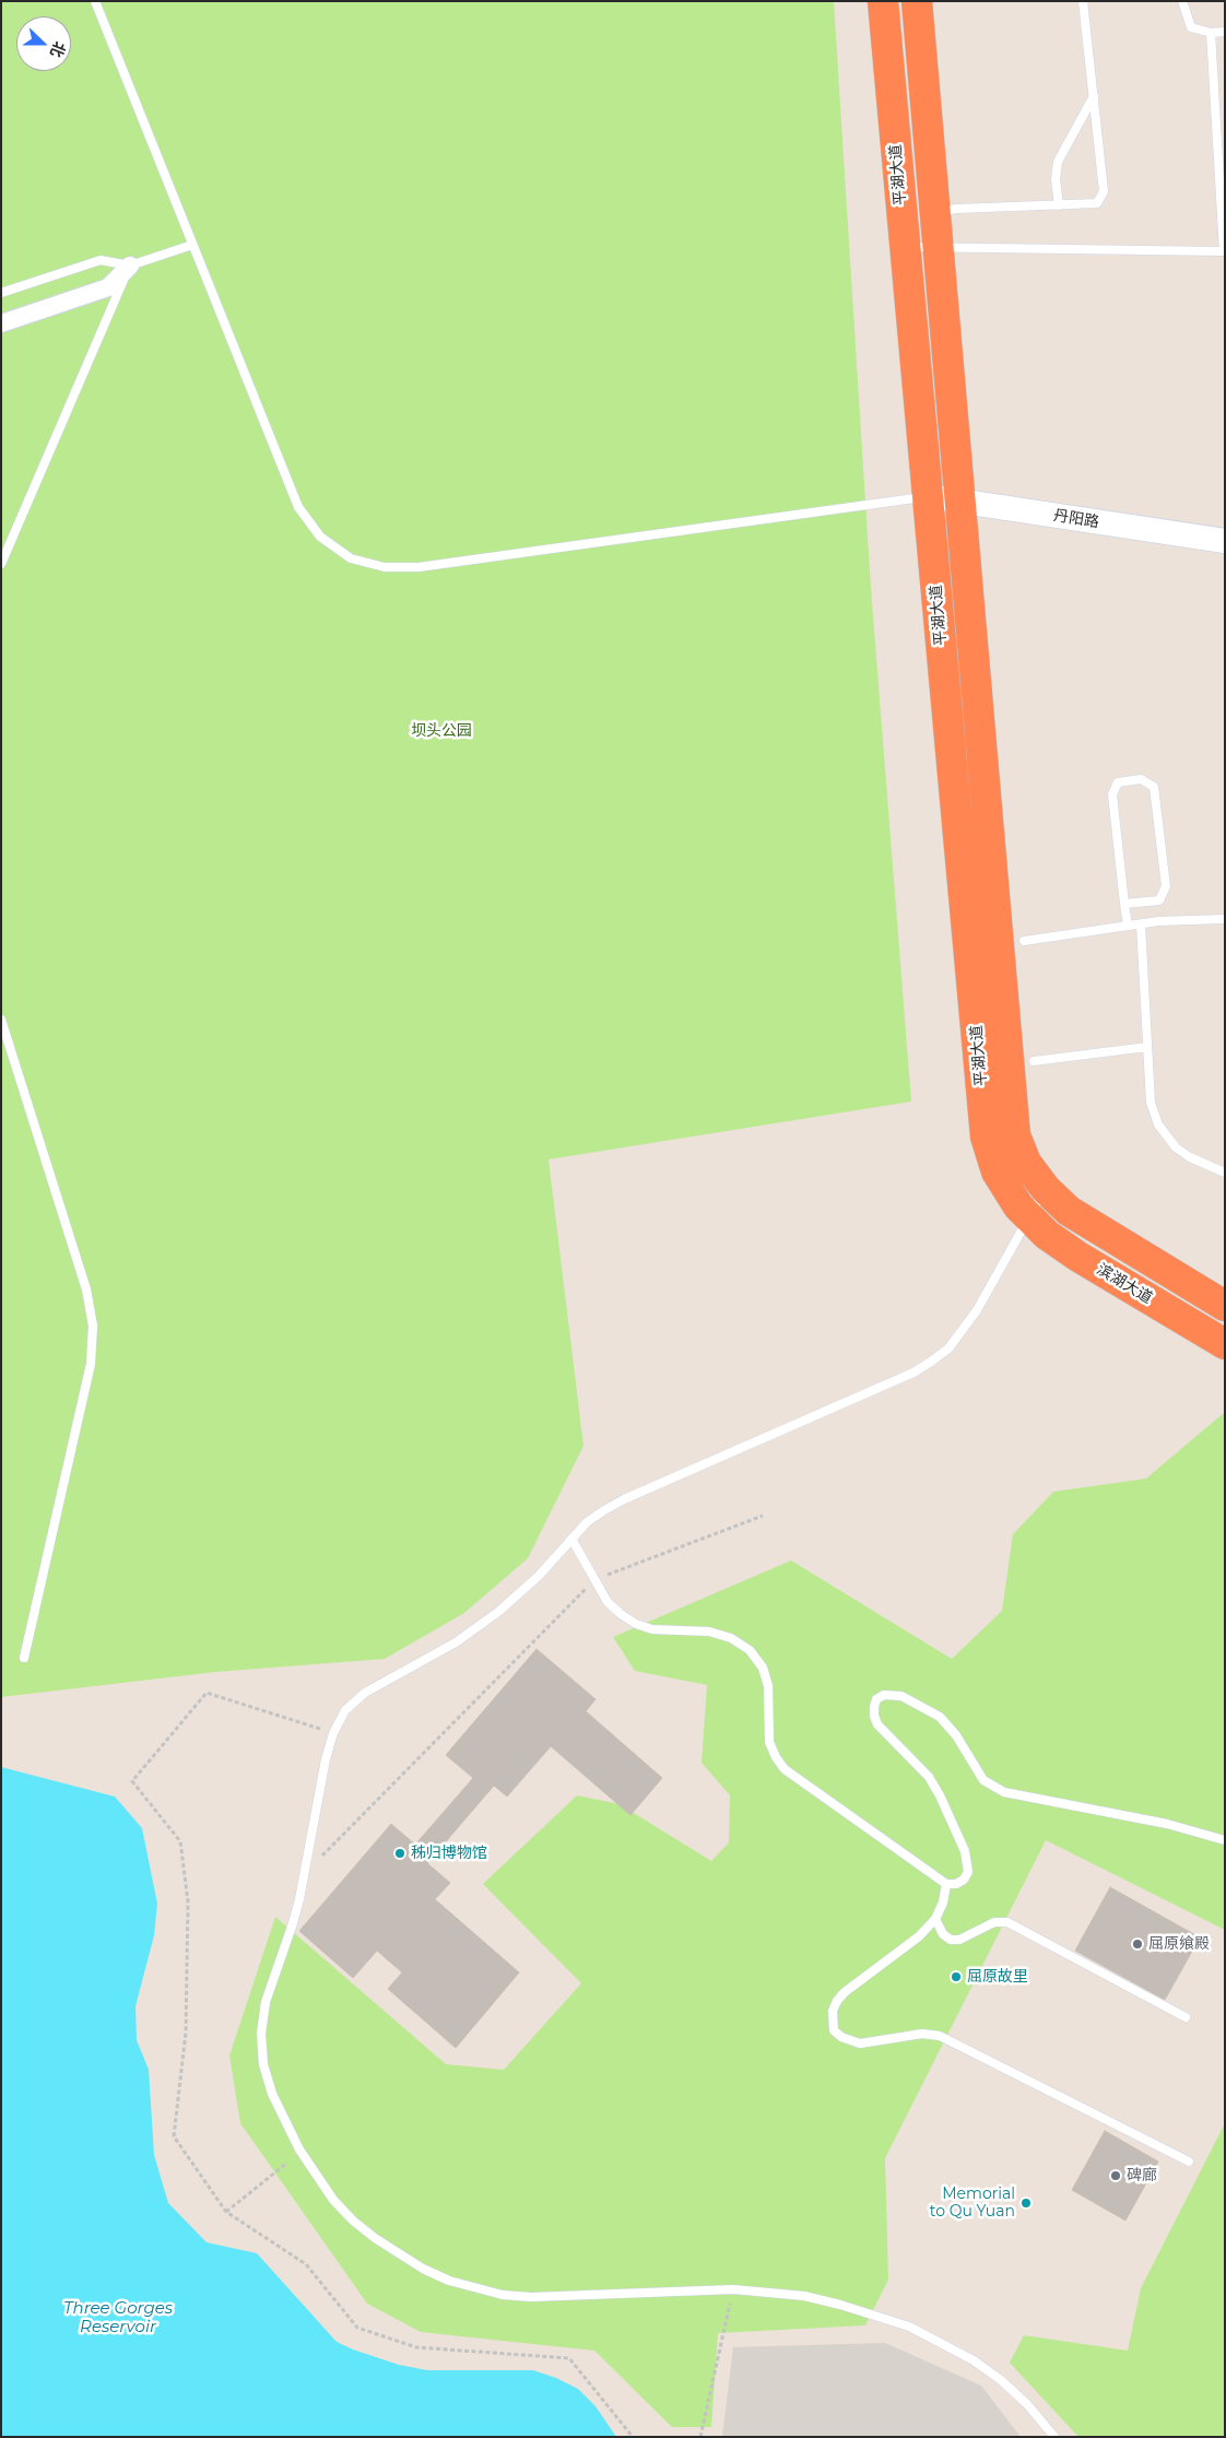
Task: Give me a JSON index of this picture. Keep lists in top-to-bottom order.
{
  "streets": {
    "highway": ["平湖大道", "滨湖大道"],
    "main road": ["丹阳路"]
  },
  "crossings": [
    ["平湖大道", "丹阳路"],
    ["平湖大道", "滨湖大道"]
  ],
  "water": ["Three Gorges Reservoir"],
  "parks": ["坝头公园"],
  "places": [
    "秭归博物馆",
    "屈原飨殿",
    "屈原故里",
    "碑廊",
    "Memorial to Qu Yuan"
  ],
  "north": "right"
}
